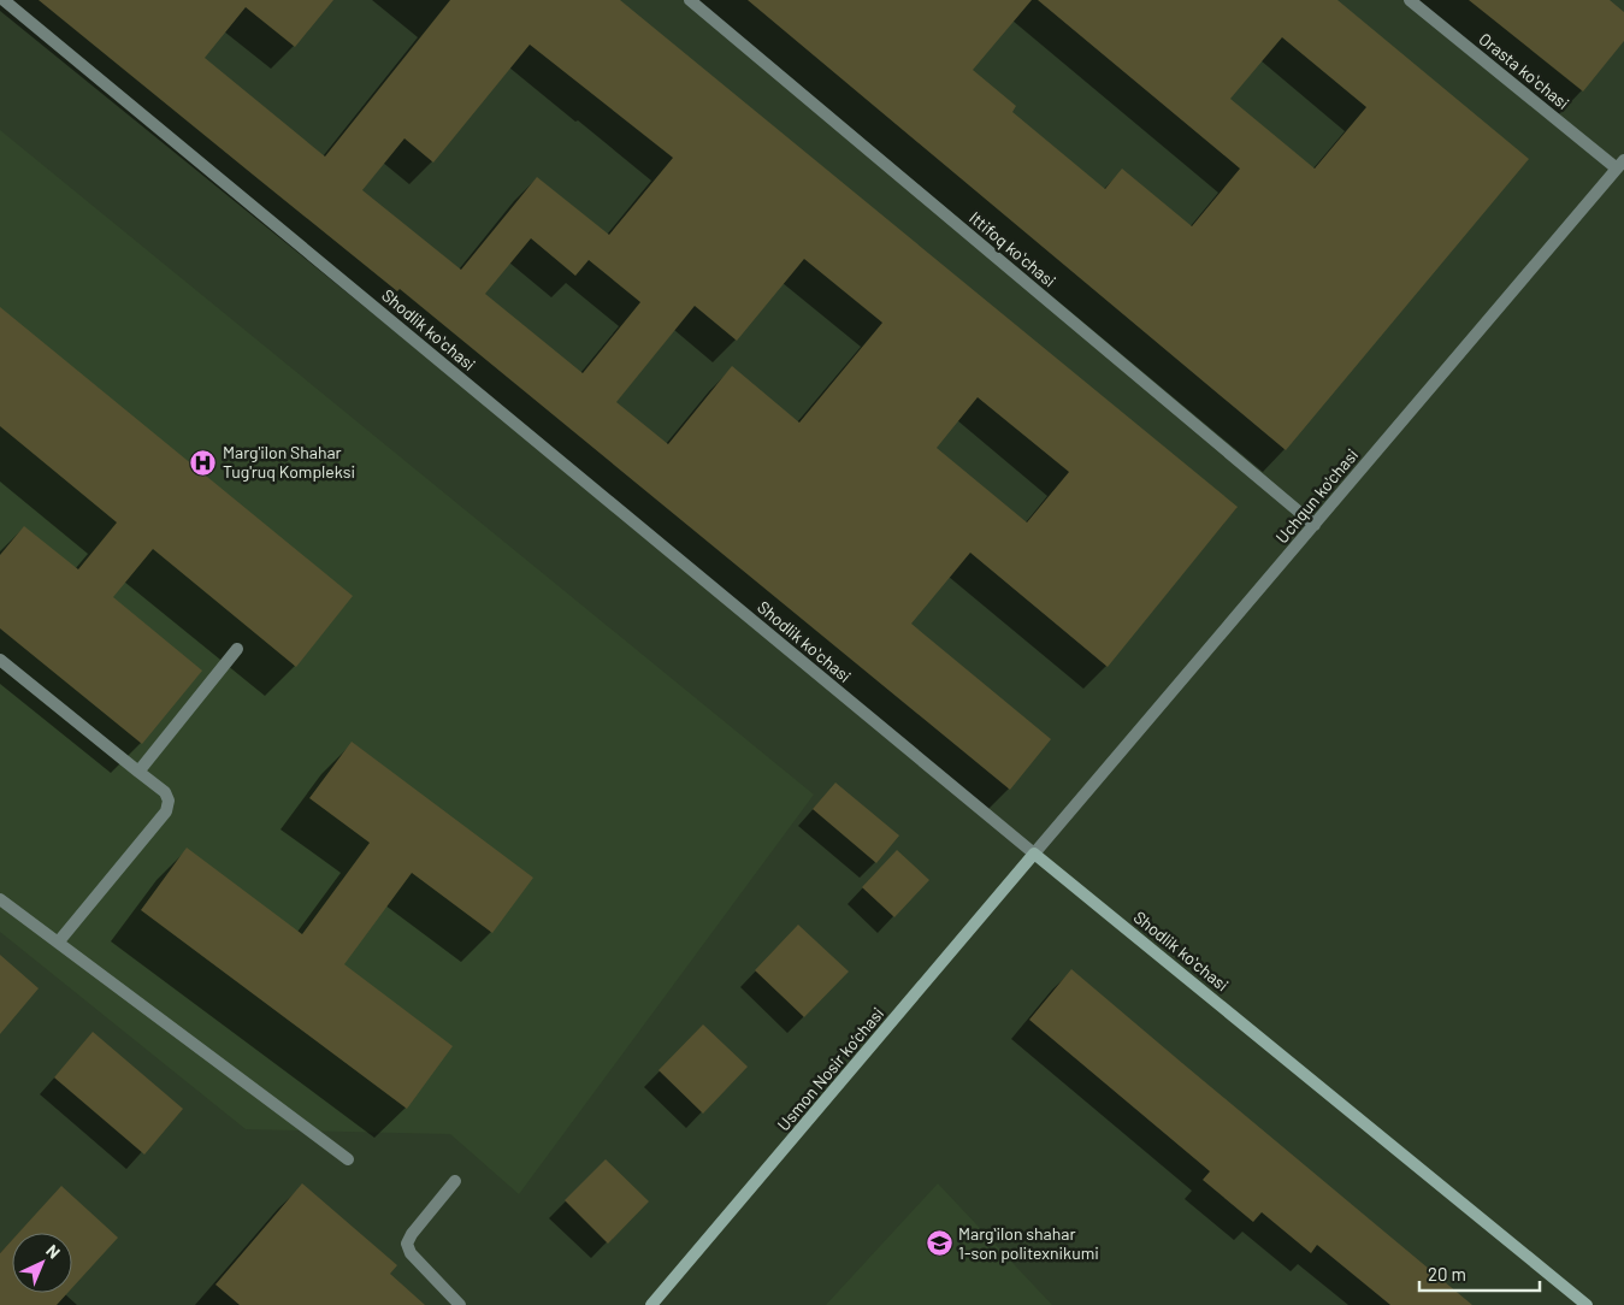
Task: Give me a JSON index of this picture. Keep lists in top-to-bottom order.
{
  "streets": {
    "main road": ["Shodlik koʻchasi", "Usmon Nosir ko‘chasi"],
    "street": ["Orasta koʻchasi", "Ittifoq koʻchasi", "Uchqun ko'chasi"]
  },
  "crossings": [
    ["Orasta koʻchasi", "Uchqun ko'chasi"],
    ["Ittifoq koʻchasi", "Uchqun ko'chasi"],
    ["Shodlik koʻchasi", "Uchqun ko'chasi"],
    ["Shodlik koʻchasi", "Usmon Nosir ko‘chasi"],
    ["Uchqun ko'chasi", "Usmon Nosir ko‘chasi"]
  ],
  "places": {
    "hospital": ["Marg'ilon Shahar Tug'ruq Kompleksi"],
    "school or university": ["Margʻilon shahar 1-son politexnikumi"]
  },
  "scale_bar": "20 m",
  "north": "top right"
}
